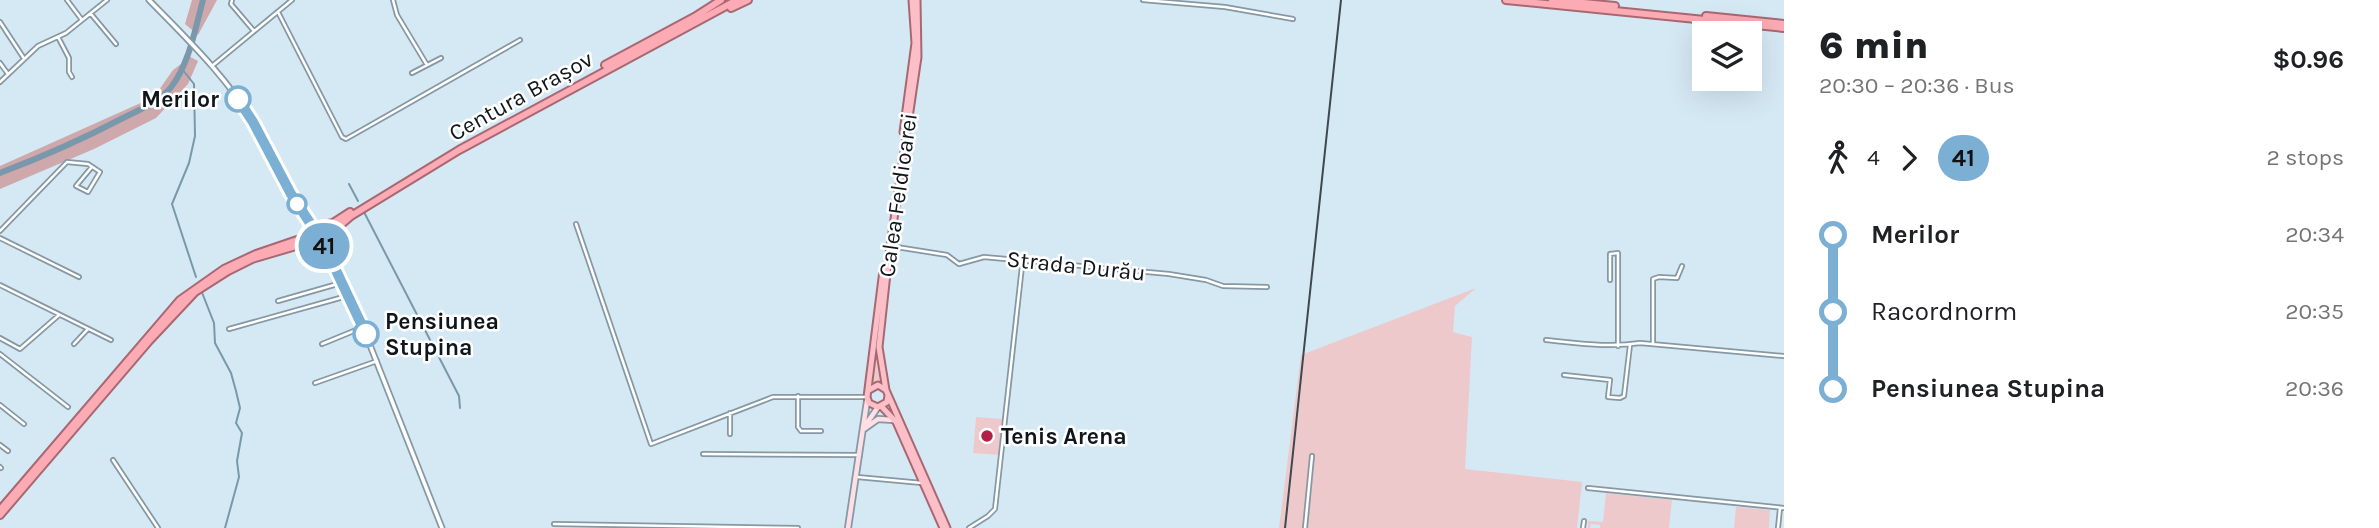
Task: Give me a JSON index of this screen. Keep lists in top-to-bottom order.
{
  "streets": {
    "highway": ["Centura Brașov"],
    "main road": ["Calea Feldioarei"],
    "street": ["Strada Durău"]
  },
  "crossings": [
    ["Calea Feldioarei", "Strada Durău"]
  ],
  "places": ["Merilor", "Pensiunea Stupina", "Tenis Arena"],
  "lines": ["bus line 41"],
  "page": {
    "on_map": "41",
    "heading": ["6 min", "20:30 – 20:36 · Bus", "$0.96"],
    "legs": ["4", "41", "2 stops"],
    "list": [
      {
        "name": "Merilor",
        "value": "20:34"
      },
      {
        "name": "Racordnorm",
        "value": "20:35"
      },
      {
        "name": "Pensiunea Stupina",
        "value": "20:36"
      }
    ]
  }
}
